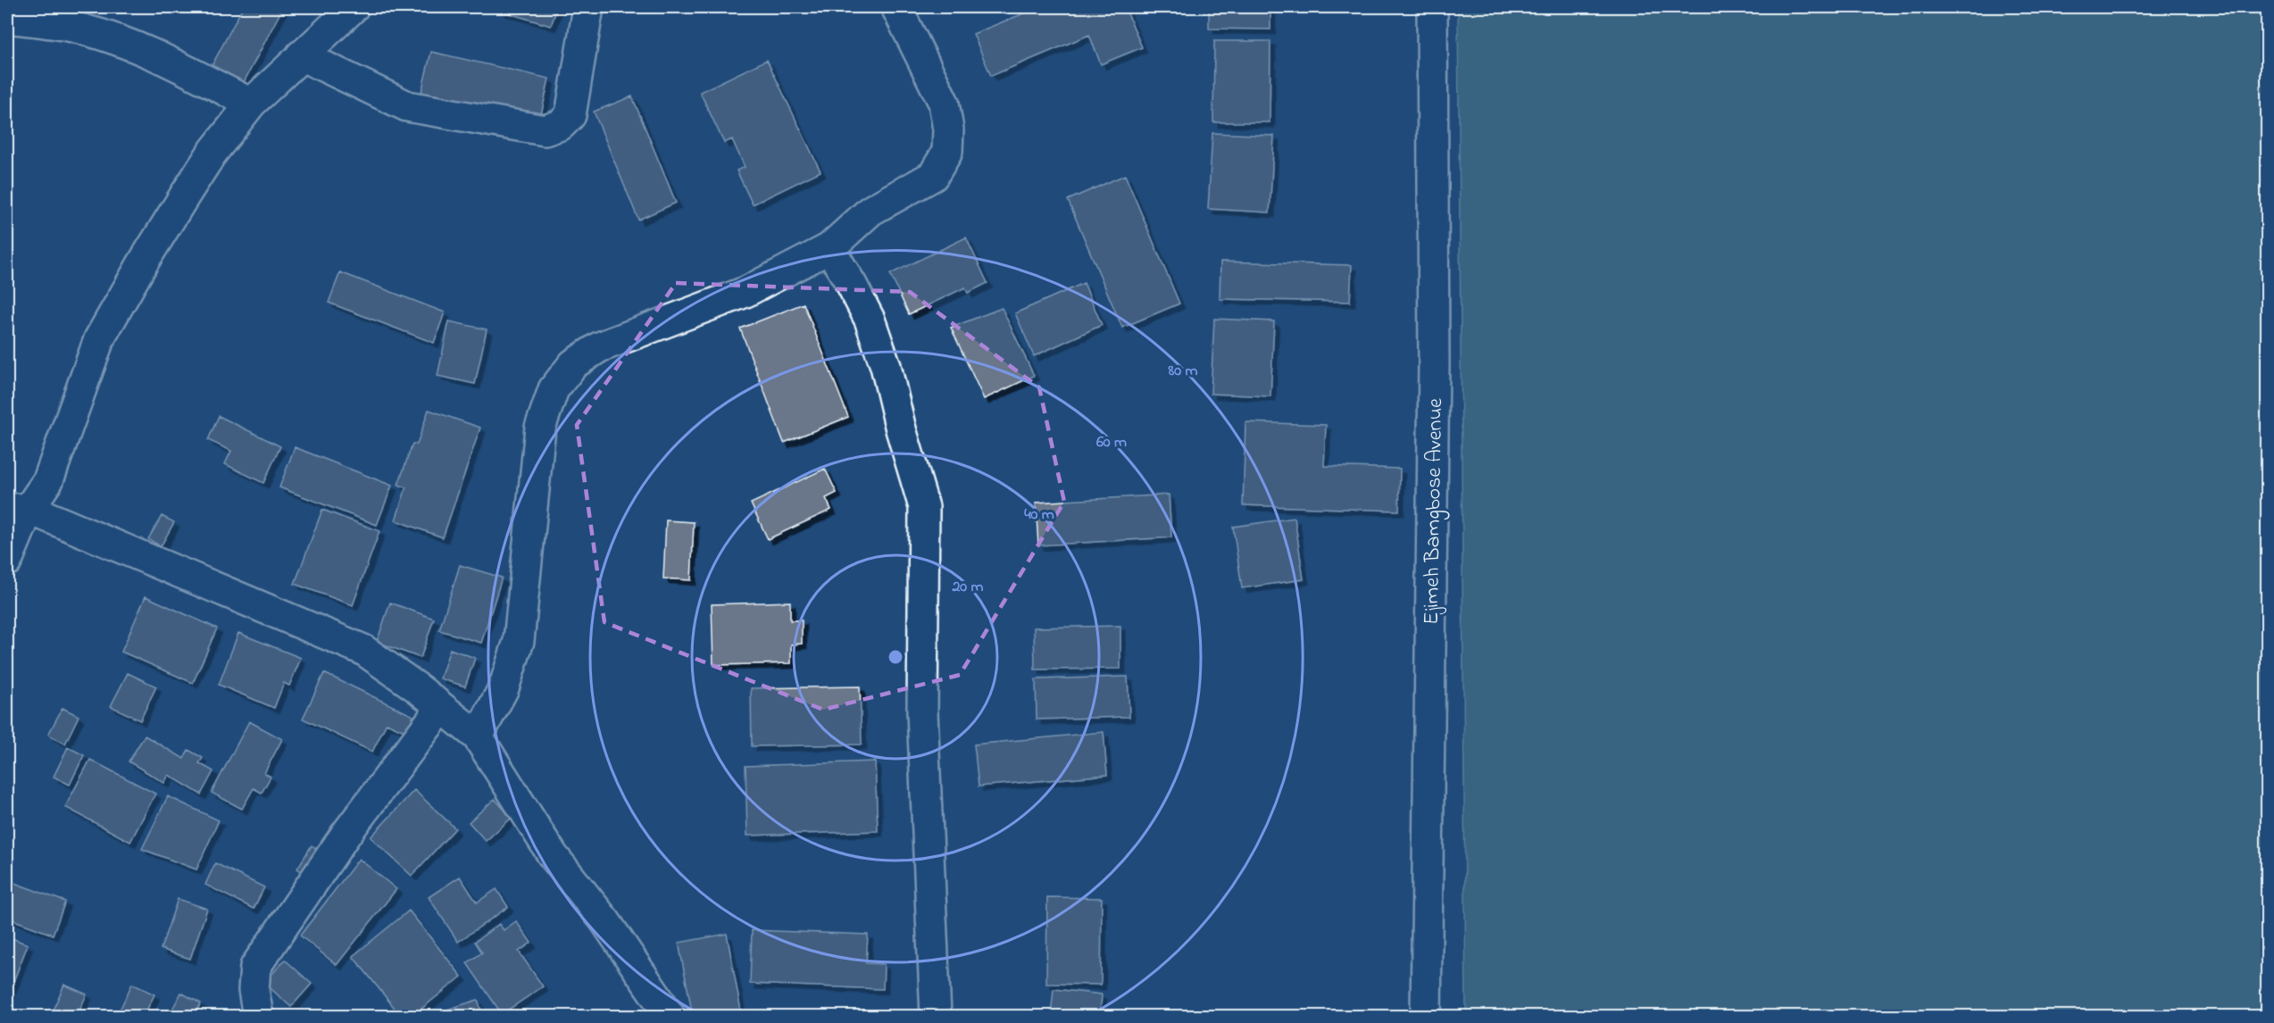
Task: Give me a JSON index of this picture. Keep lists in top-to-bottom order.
{
  "streets": {
    "street": ["Ejimeh Bamgbose Avenue"]
  },
  "rings": [
    "80 m",
    "60 m",
    "40 m",
    "20 m"
  ]
}
